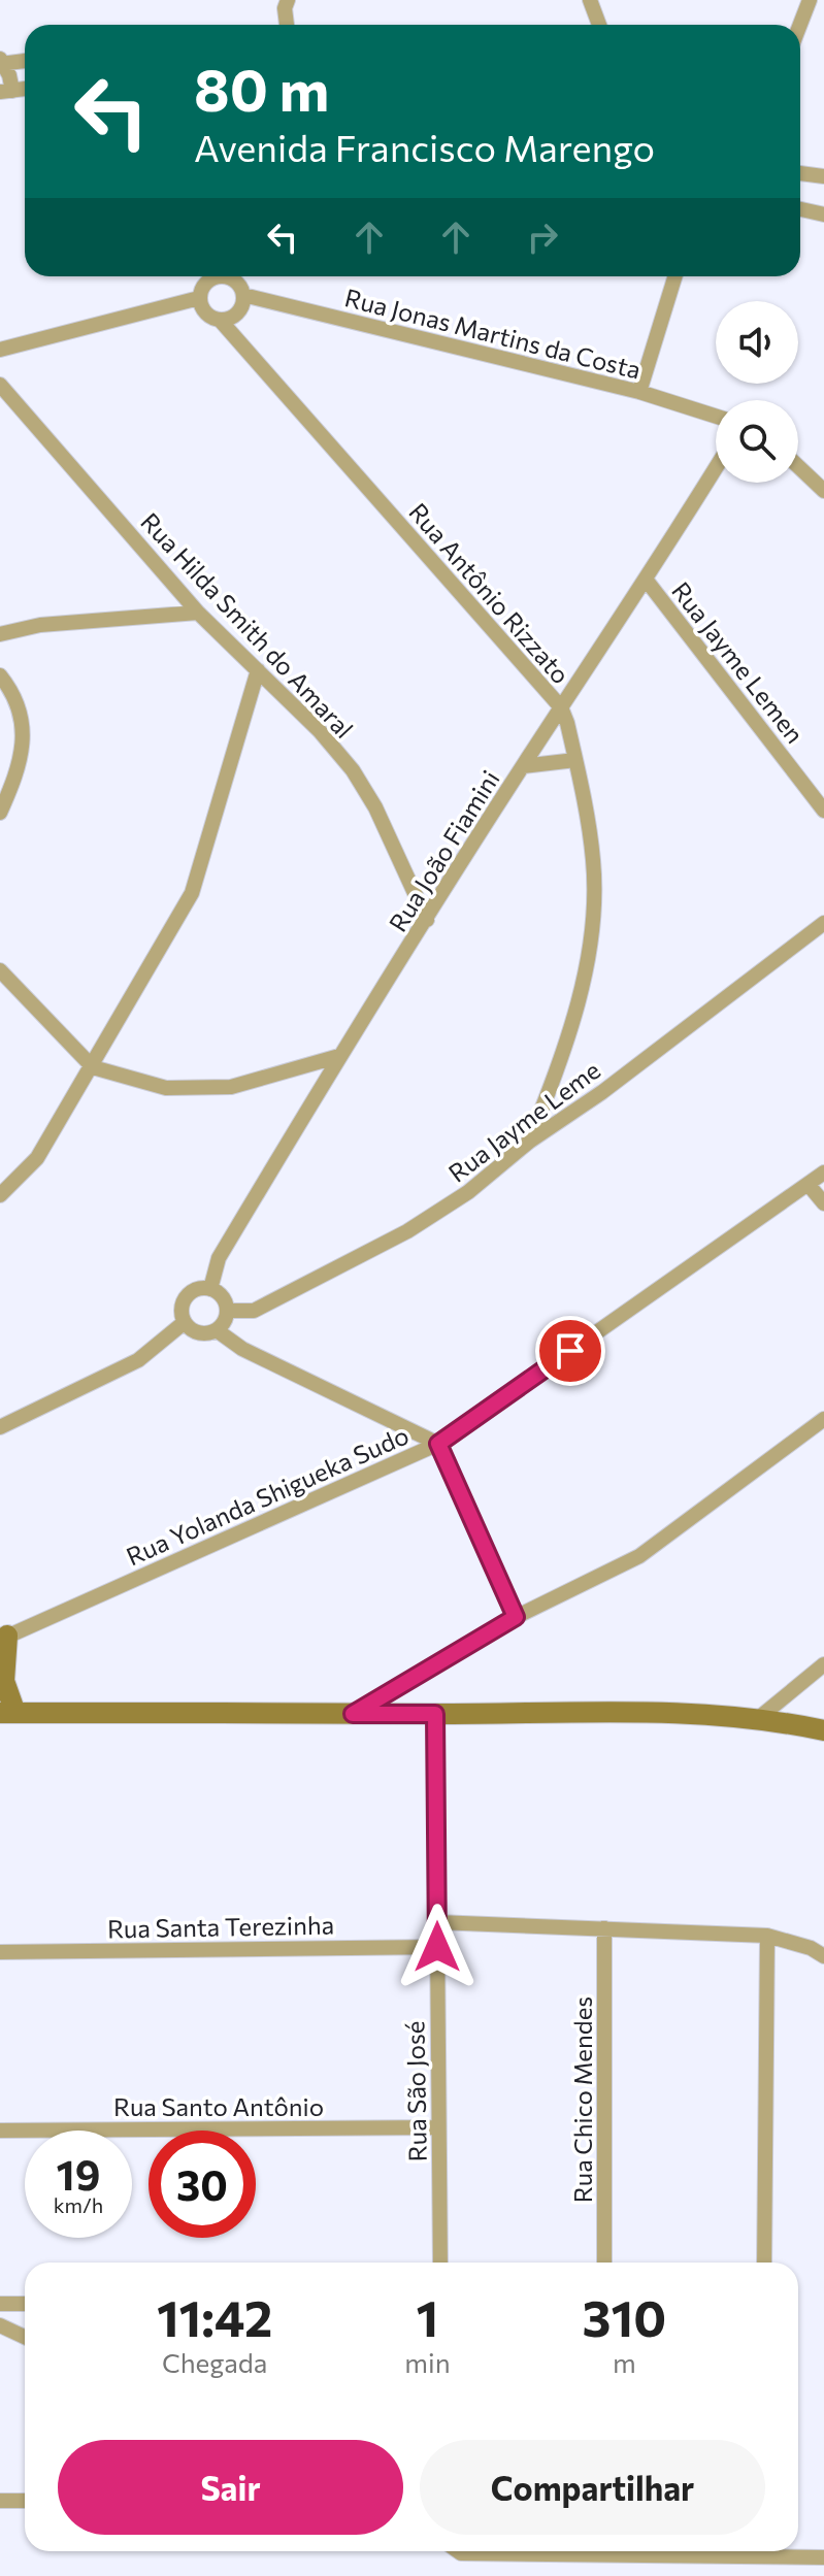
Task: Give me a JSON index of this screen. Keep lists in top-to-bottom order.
{
  "streets": {
    "street": [
      "Rua Jonas Martins da Costa",
      "Rua Antônio Rizzato",
      "Rua Hilda Smith do Amaral",
      "Rua Jayme Lemen",
      "Rua João Fiamini",
      "Rua Jayme Leme",
      "Rua Yolanda Shigueka Sudo",
      "Rua Santa Terezinha",
      "Rua São José",
      "Rua Chico Mendes",
      "Rua Santo Antônio"
    ]
  },
  "crossings": [
    ["Rua Antônio Rizzato", "Rua João Fiamini"],
    ["Rua Antônio Rizzato", "Rua Jayme Leme"],
    ["Rua Hilda Smith do Amaral", "Rua João Fiamini"],
    ["Rua Jayme Lemen", "Rua João Fiamini"],
    ["Rua João Fiamini", "Rua Jayme Leme"],
    ["Rua Santa Terezinha", "Rua São José"],
    ["Rua São José", "Rua Santo Antônio"]
  ],
  "page": {
    "turn": ["80 m", "Avenida Francisco Marengo"],
    "speed": "19 km/h",
    "limit": "30",
    "eta": [
      "11:42",
      "Chegada",
      "1",
      "min",
      "310",
      "m"
    ],
    "buttons": ["Sair", "Compartilhar"]
  }
}
